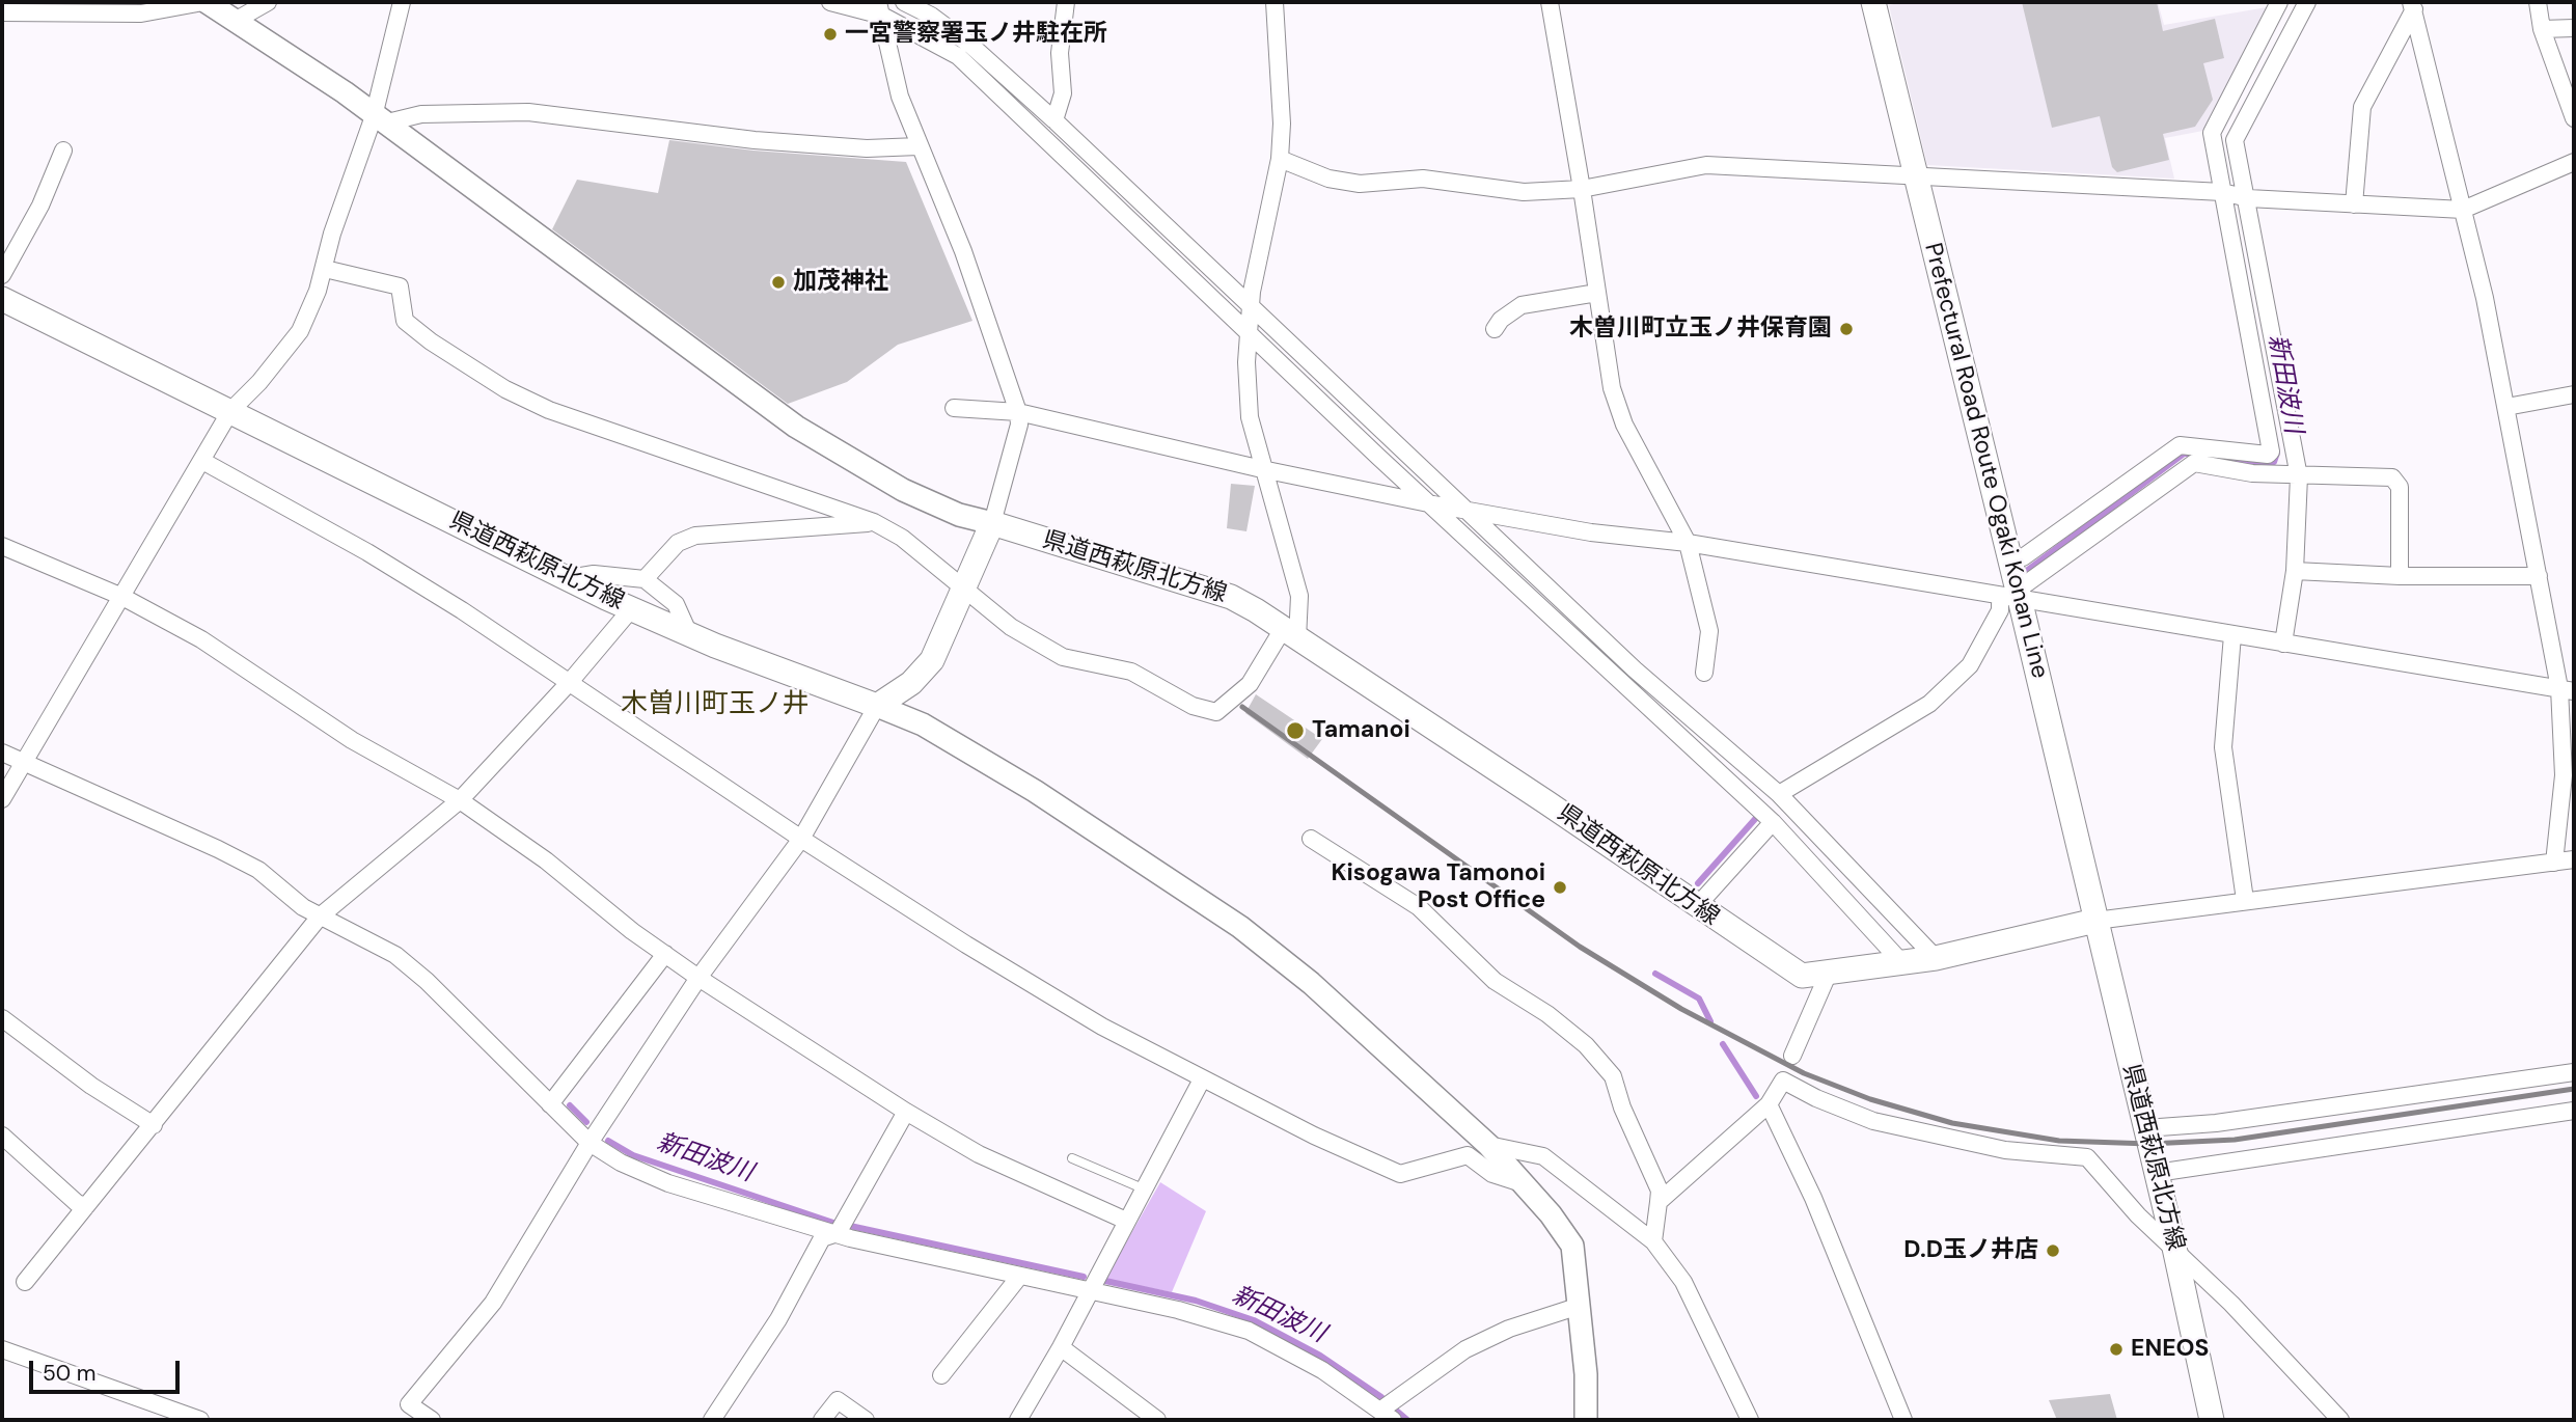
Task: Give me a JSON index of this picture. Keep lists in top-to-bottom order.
{
  "streets": {
    "main road": ["Prefectural Road Route Ogaki Konan Line", "県道西萩原北方線"]
  },
  "crossings": [
    ["Prefectural Road Route Ogaki Konan Line", "県道西萩原北方線"]
  ],
  "districts": ["木曽川町玉ノ井"],
  "water": ["新田波川"],
  "places": [
    "一宮警察署玉ノ井駐在所",
    "加茂神社",
    "木曽川町立玉ノ井保育園",
    "Tamanoi",
    "Kisogawa Tamonoi Post Office",
    "D.D玉ノ井店",
    "ENEOS"
  ],
  "scale_bar": "50 m"
}
